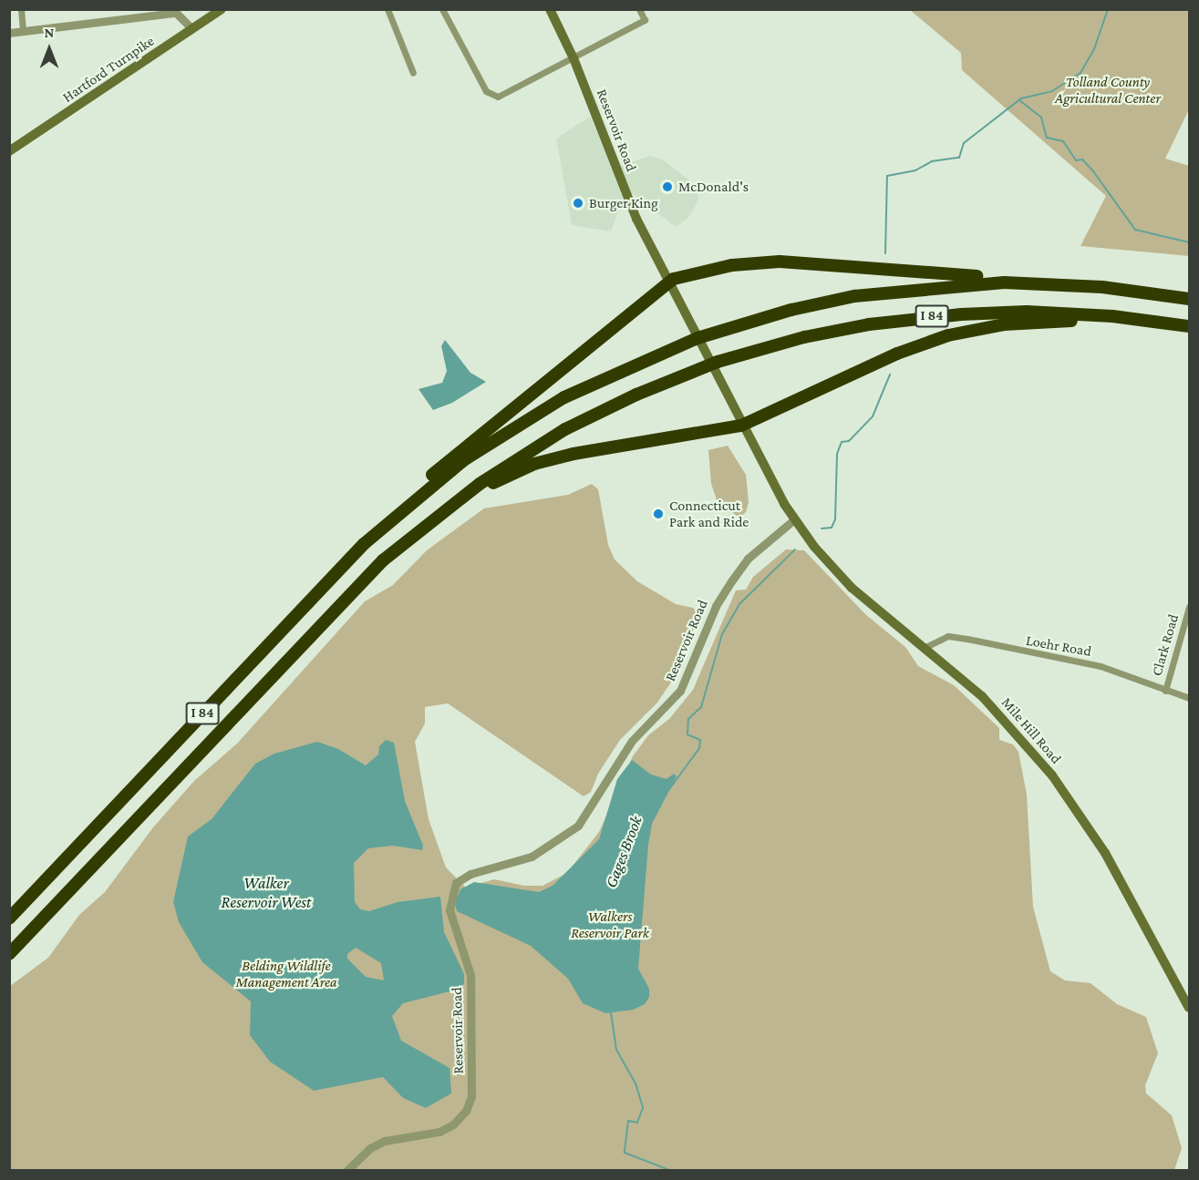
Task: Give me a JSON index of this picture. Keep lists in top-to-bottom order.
{
  "streets": {
    "highway": ["I 84"],
    "main road": ["Hartford Turnpike", "Reservoir Road", "Mile Hill Road"],
    "street": ["Clark Road", "Loehr Road"]
  },
  "crossings": [
    ["Reservoir Road", "Mile Hill Road"],
    ["Clark Road", "Loehr Road"],
    ["Loehr Road", "Mile Hill Road"]
  ],
  "water": ["Gages Brook", "Walker Reservoir West"],
  "parks": ["Tolland County Agricultural Center", "Walkers Reservoir Park", "Belding Wildlife Management Area"],
  "places": ["McDonald's", "Burger King", "Connecticut Park and Ride"],
  "north": "top"
}
